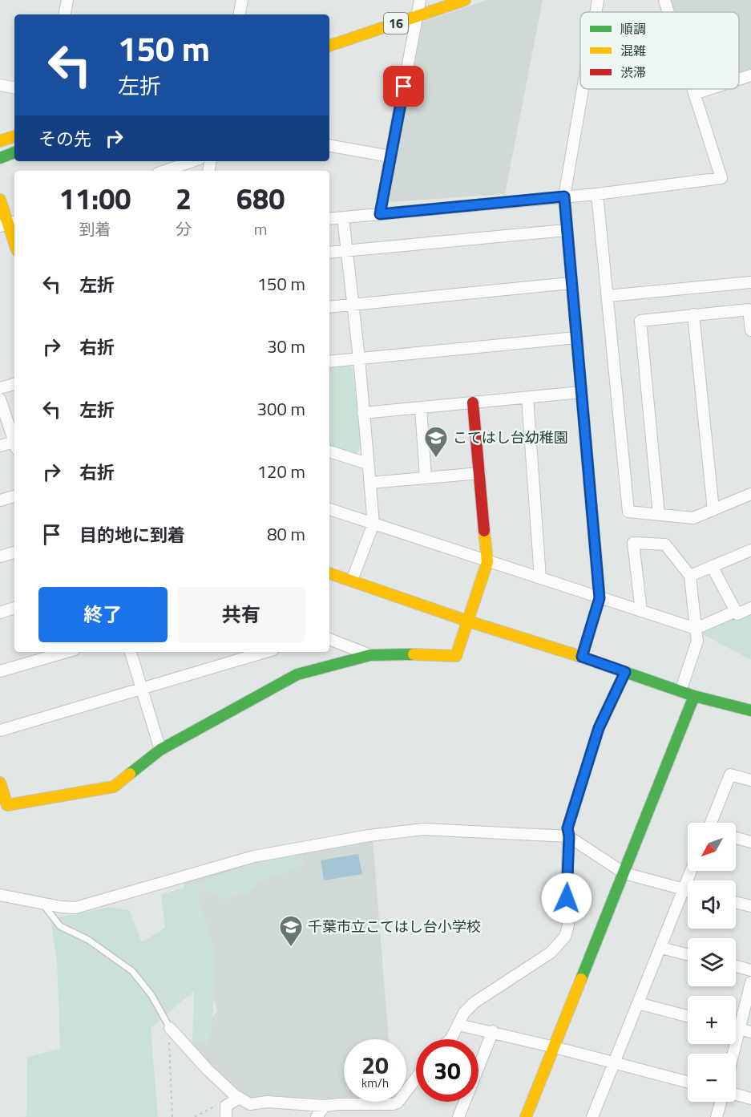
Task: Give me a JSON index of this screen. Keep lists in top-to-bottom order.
{
  "streets": {
    "main road": ["16"]
  },
  "places": {
    "school or university": ["こてはし台幼稚園", "千葉市立こてはし台小学校"]
  },
  "legend": ["順調", "混雑", "渋滞"],
  "north": "bottom left",
  "page": {
    "turn": ["150 m", "左折"],
    "then": "その先",
    "eta": [
      "11:00",
      "到着",
      "2",
      "分",
      "680",
      "m"
    ],
    "list": [
      {
        "name": "左折",
        "value": "150 m"
      },
      {
        "name": "右折",
        "value": "30 m"
      },
      {
        "name": "左折",
        "value": "300 m"
      },
      {
        "name": "右折",
        "value": "120 m"
      },
      {
        "name": "目的地に到着",
        "value": "80 m"
      }
    ],
    "buttons": ["終了", "共有"],
    "map_buttons": ["+", "−"],
    "speed": "20 km/h",
    "limit": "30"
  }
}
